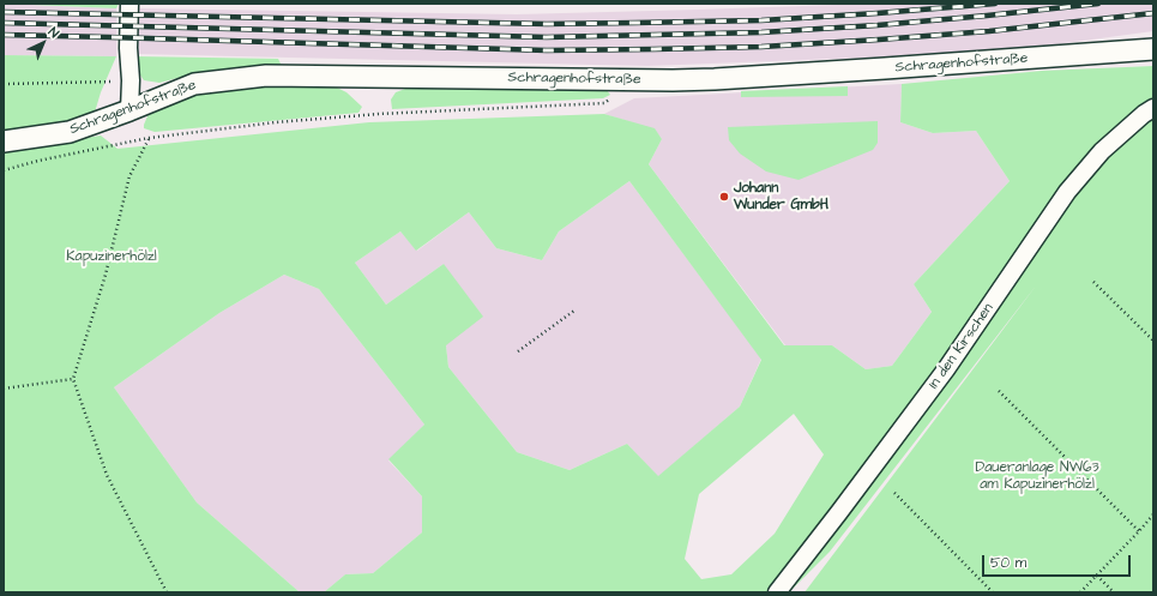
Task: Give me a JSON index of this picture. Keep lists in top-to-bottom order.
{
  "streets": {
    "street": ["Schragenhofstraße", "In den Kirschen"]
  },
  "parks": ["Kapuzinerhölzl", "Daueranlage NW63 am Kapuzinerhölzl"],
  "places": ["Johann Wunder GmbH"],
  "scale_bar": "50 m",
  "north": "top right"
}
